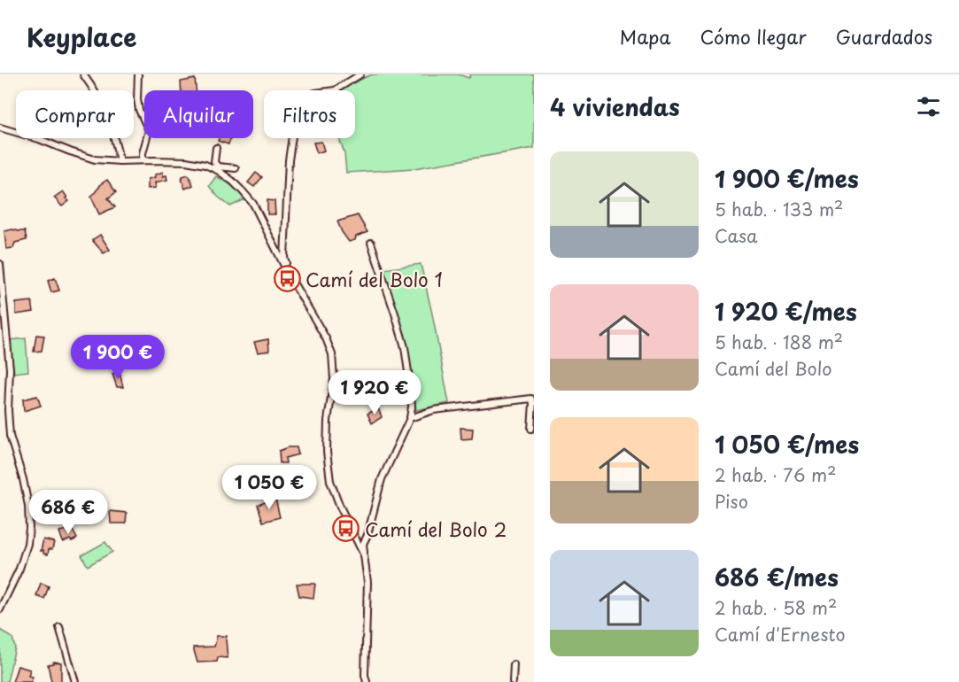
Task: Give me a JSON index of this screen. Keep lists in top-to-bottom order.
{
  "places": {
    "bus stop": ["Camí del Bolo 1", "Camí del Bolo 2"]
  },
  "page": {
    "header": "Keyplace",
    "nav": ["Mapa", "Cómo llegar", "Guardados"],
    "heading": "4 viviendas",
    "chip": ["Comprar", "Alquilar", "Filtros"],
    "list": [
      {
        "name": "1 900 €/mes",
        "note": "5 hab. · 133 m² · Casa"
      },
      {
        "name": "1 920 €/mes",
        "note": "5 hab. · 188 m² · Camí del Bolo"
      },
      {
        "name": "1 050 €/mes",
        "note": "2 hab. · 76 m² · Piso"
      },
      {
        "name": "686 €/mes",
        "note": "2 hab. · 58 m² · Camí d'Ernesto"
      }
    ],
    "price": [
      "1 900 €",
      "1 920 €",
      "1 050 €",
      "686 €"
    ]
  }
}
